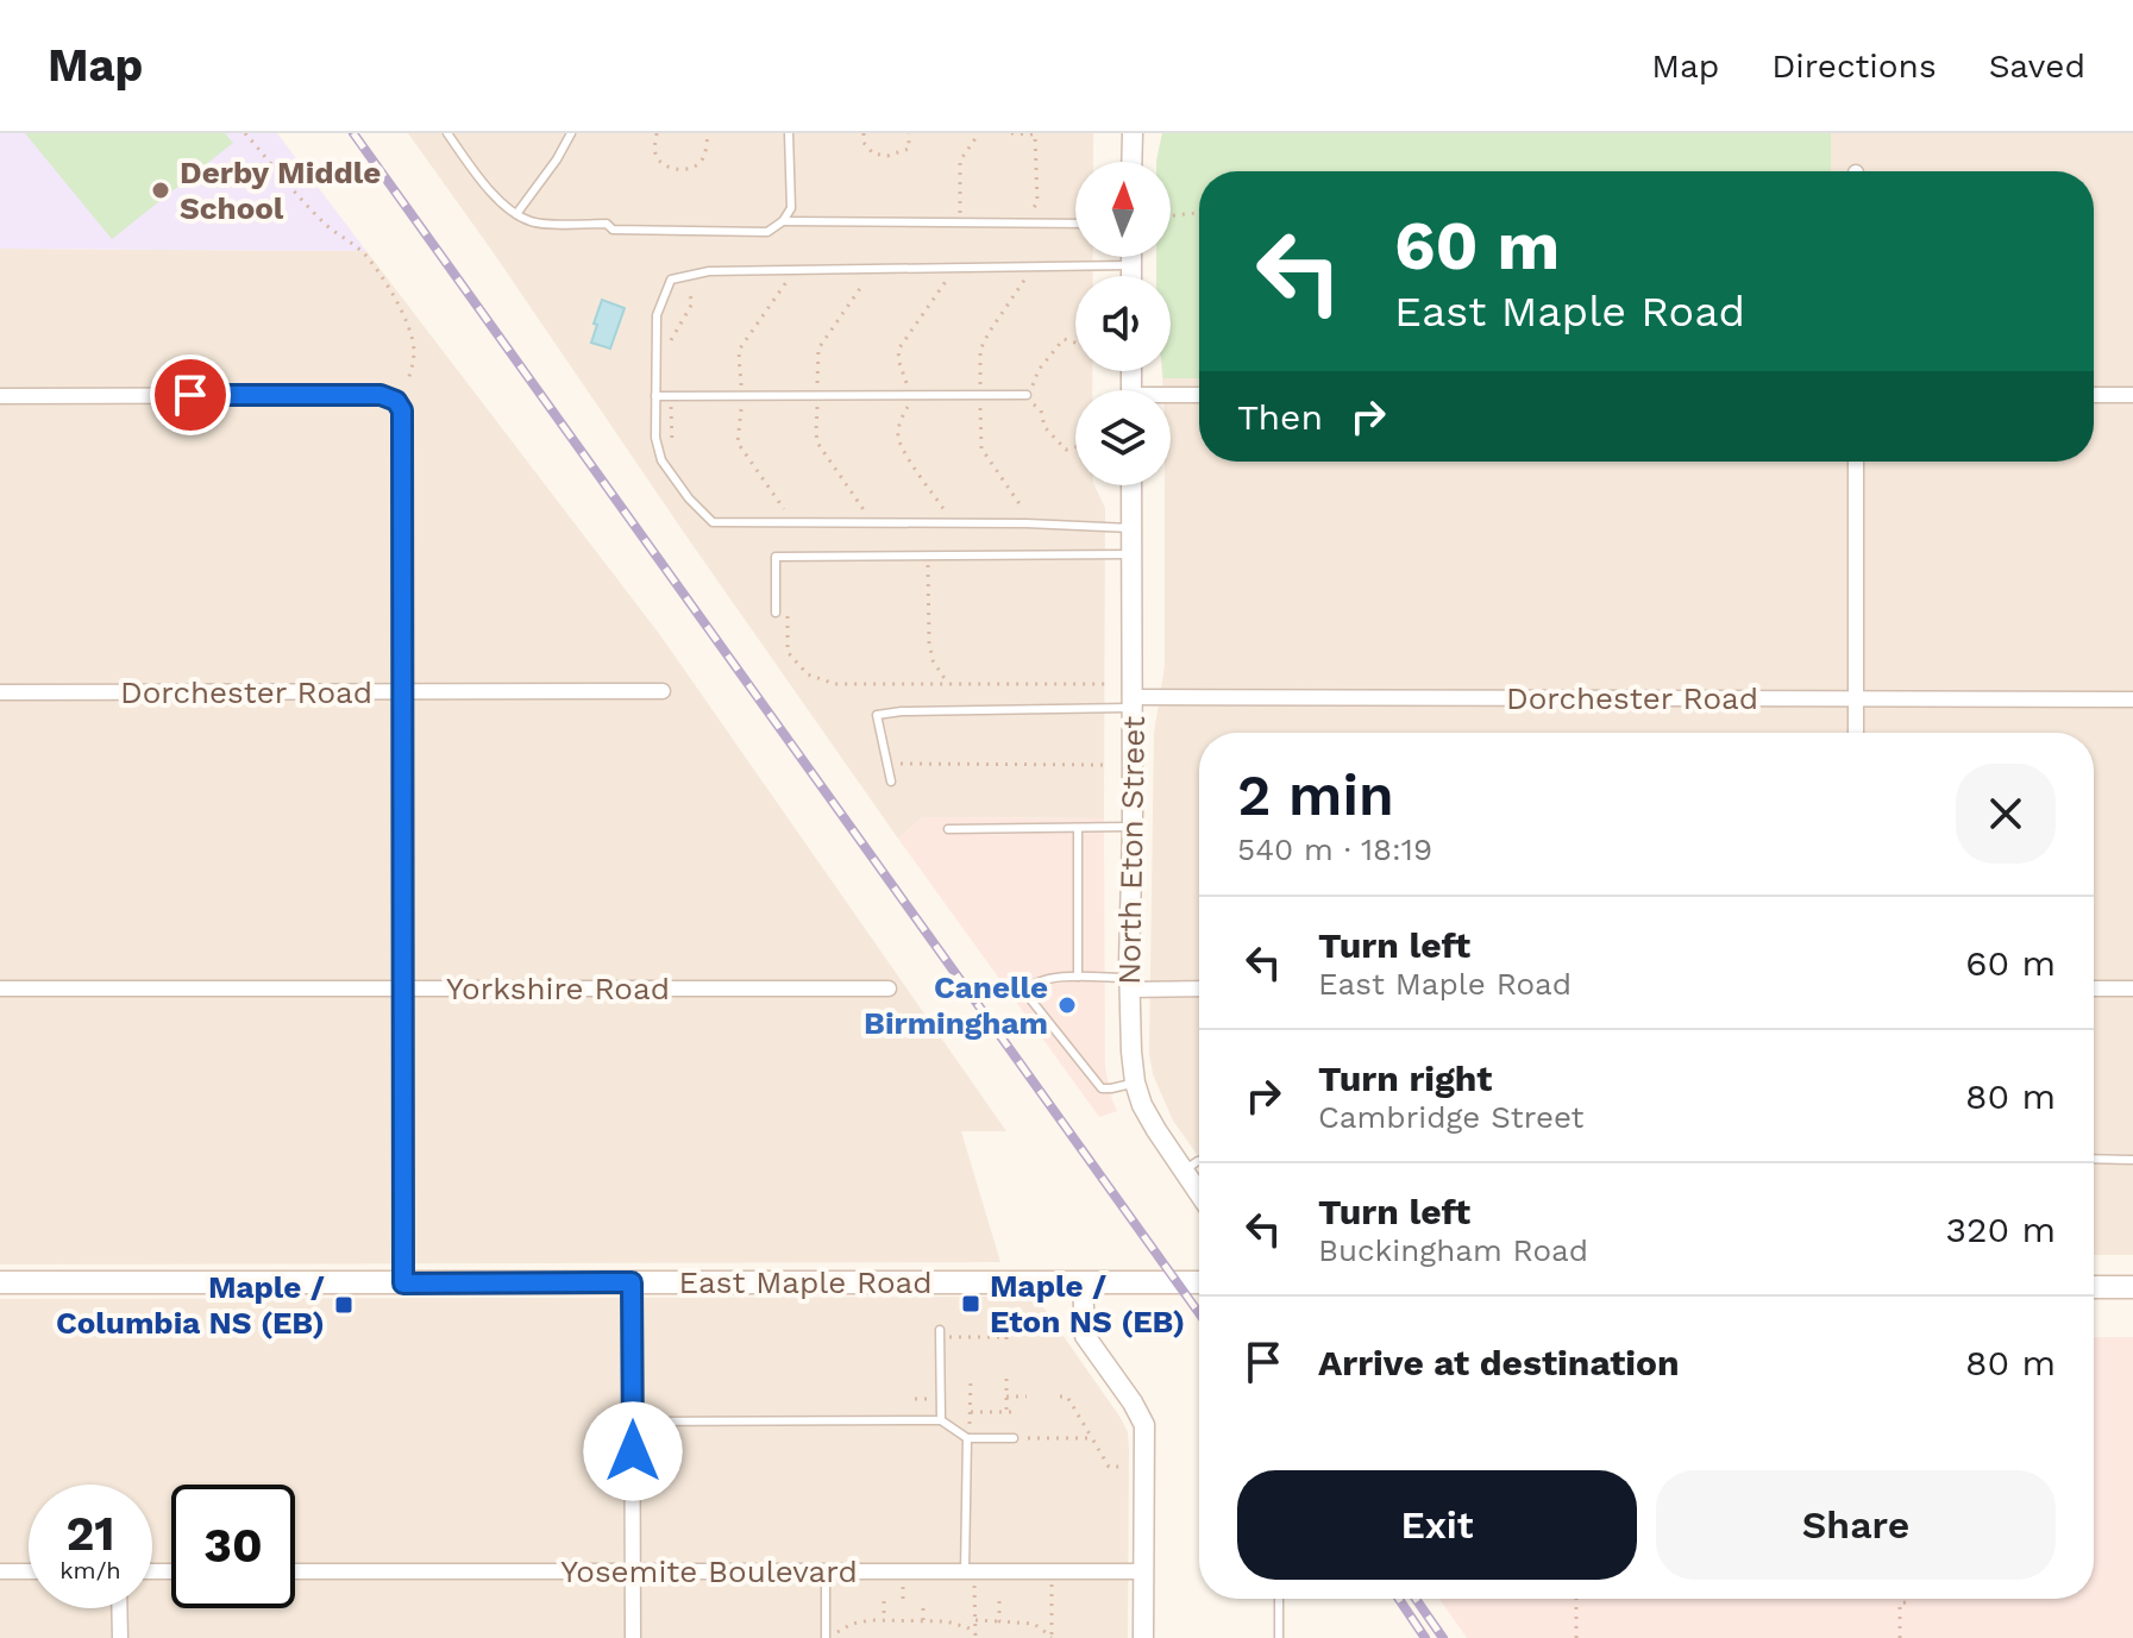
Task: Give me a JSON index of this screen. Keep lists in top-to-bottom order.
{
  "streets": {
    "main road": ["East Maple Road"],
    "street": [
      "Dorchester Road",
      "North Eton Street",
      "Yorkshire Road",
      "Yosemite Boulevard"
    ]
  },
  "crossings": [
    ["Dorchester Road", "North Eton Street"]
  ],
  "places": {
    "other": ["Derby Middle School", "Canelle Birmingham"],
    "transit": ["Maple / Eton NS (EB)", "Maple / Columbia NS (EB)"]
  },
  "north": "top",
  "page": {
    "header": "Map",
    "nav": ["Map", "Directions", "Saved"],
    "turn": ["60 m", "East Maple Road"],
    "then": "Then",
    "heading": ["2 min", "540 m · 18:19"],
    "list": [
      {
        "name": "Turn left",
        "note": "East Maple Road",
        "value": "60 m"
      },
      {
        "name": "Turn right",
        "note": "Cambridge Street",
        "value": "80 m"
      },
      {
        "name": "Turn left",
        "note": "Buckingham Road",
        "value": "320 m"
      },
      {
        "name": "Arrive at destination",
        "value": "80 m"
      }
    ],
    "buttons": ["Exit", "Share"],
    "speed": "21 km/h",
    "limit": "30"
  }
}
